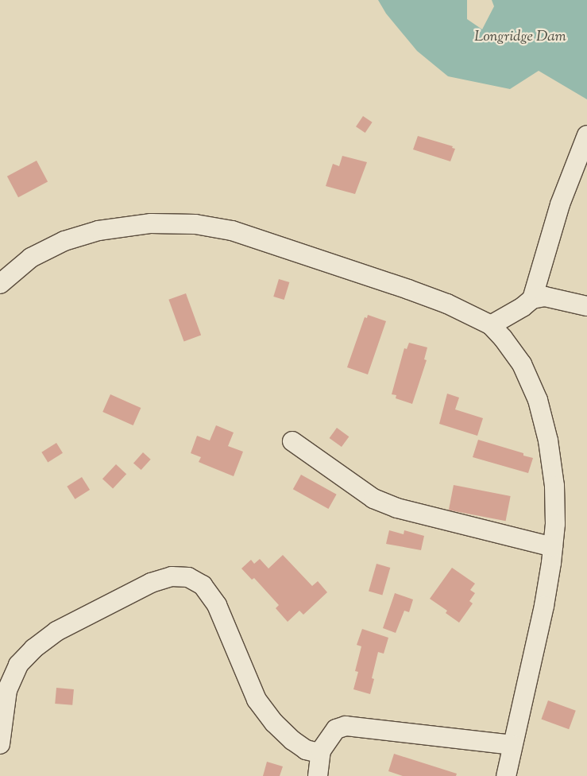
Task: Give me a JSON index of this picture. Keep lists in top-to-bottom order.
{
  "water": ["Longridge Dam"]
}
